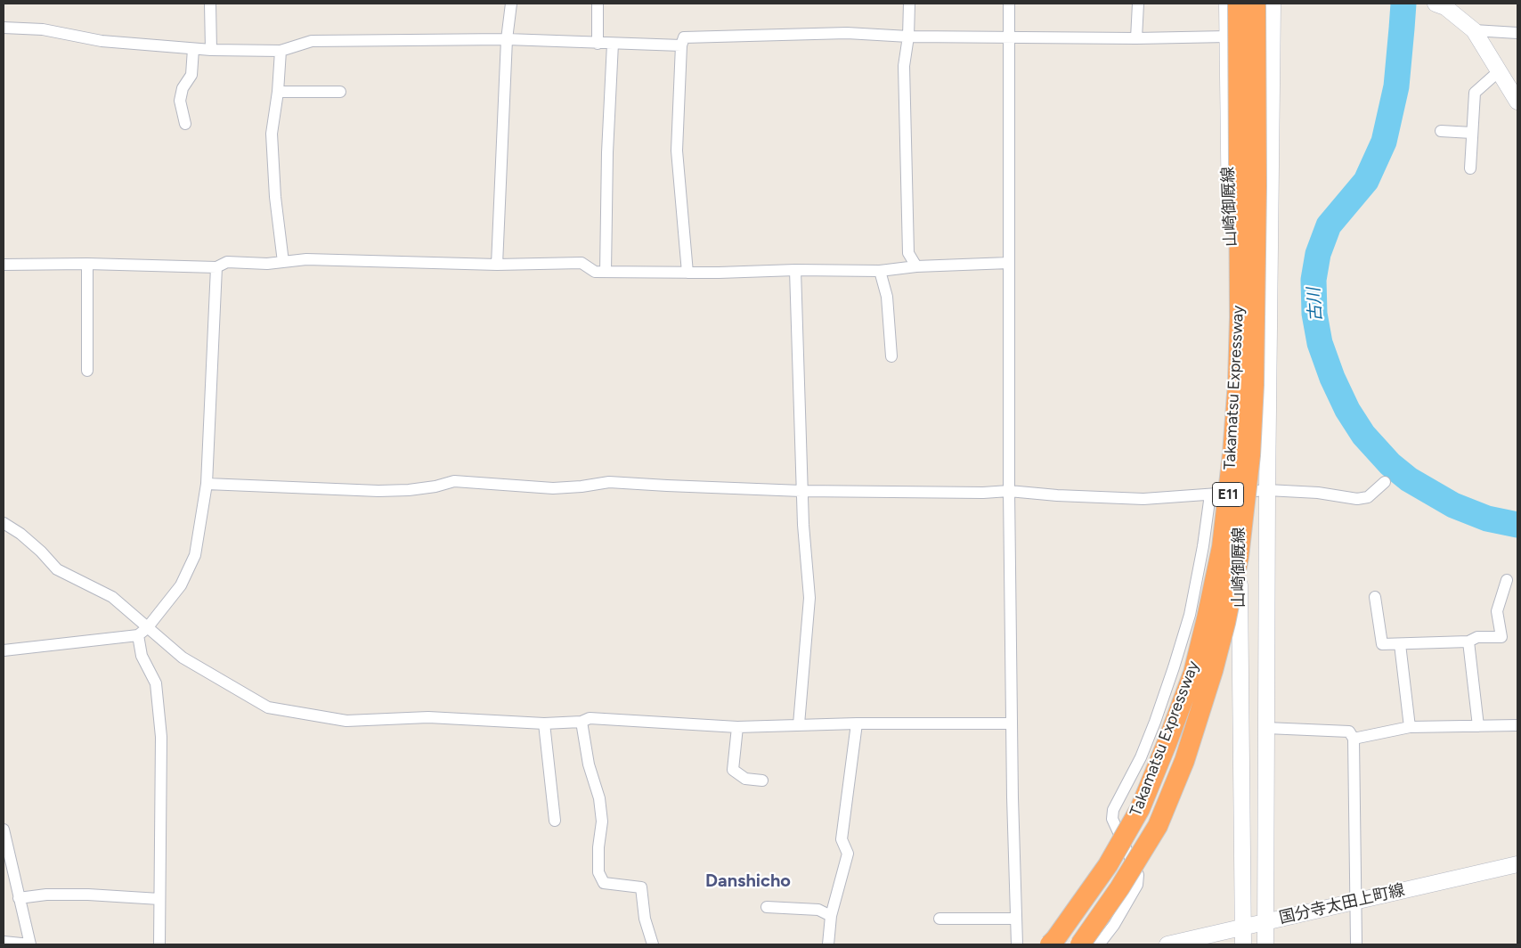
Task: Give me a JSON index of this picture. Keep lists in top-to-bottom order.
{
  "streets": {
    "highway": ["Takamatsu Expressway", "E11"],
    "main road": ["山崎御厩線", "国分寺太田上町線"]
  },
  "crossings": [
    ["山崎御厩線", "国分寺太田上町線"]
  ],
  "districts": ["Danshicho"],
  "water": ["古川"]
}
